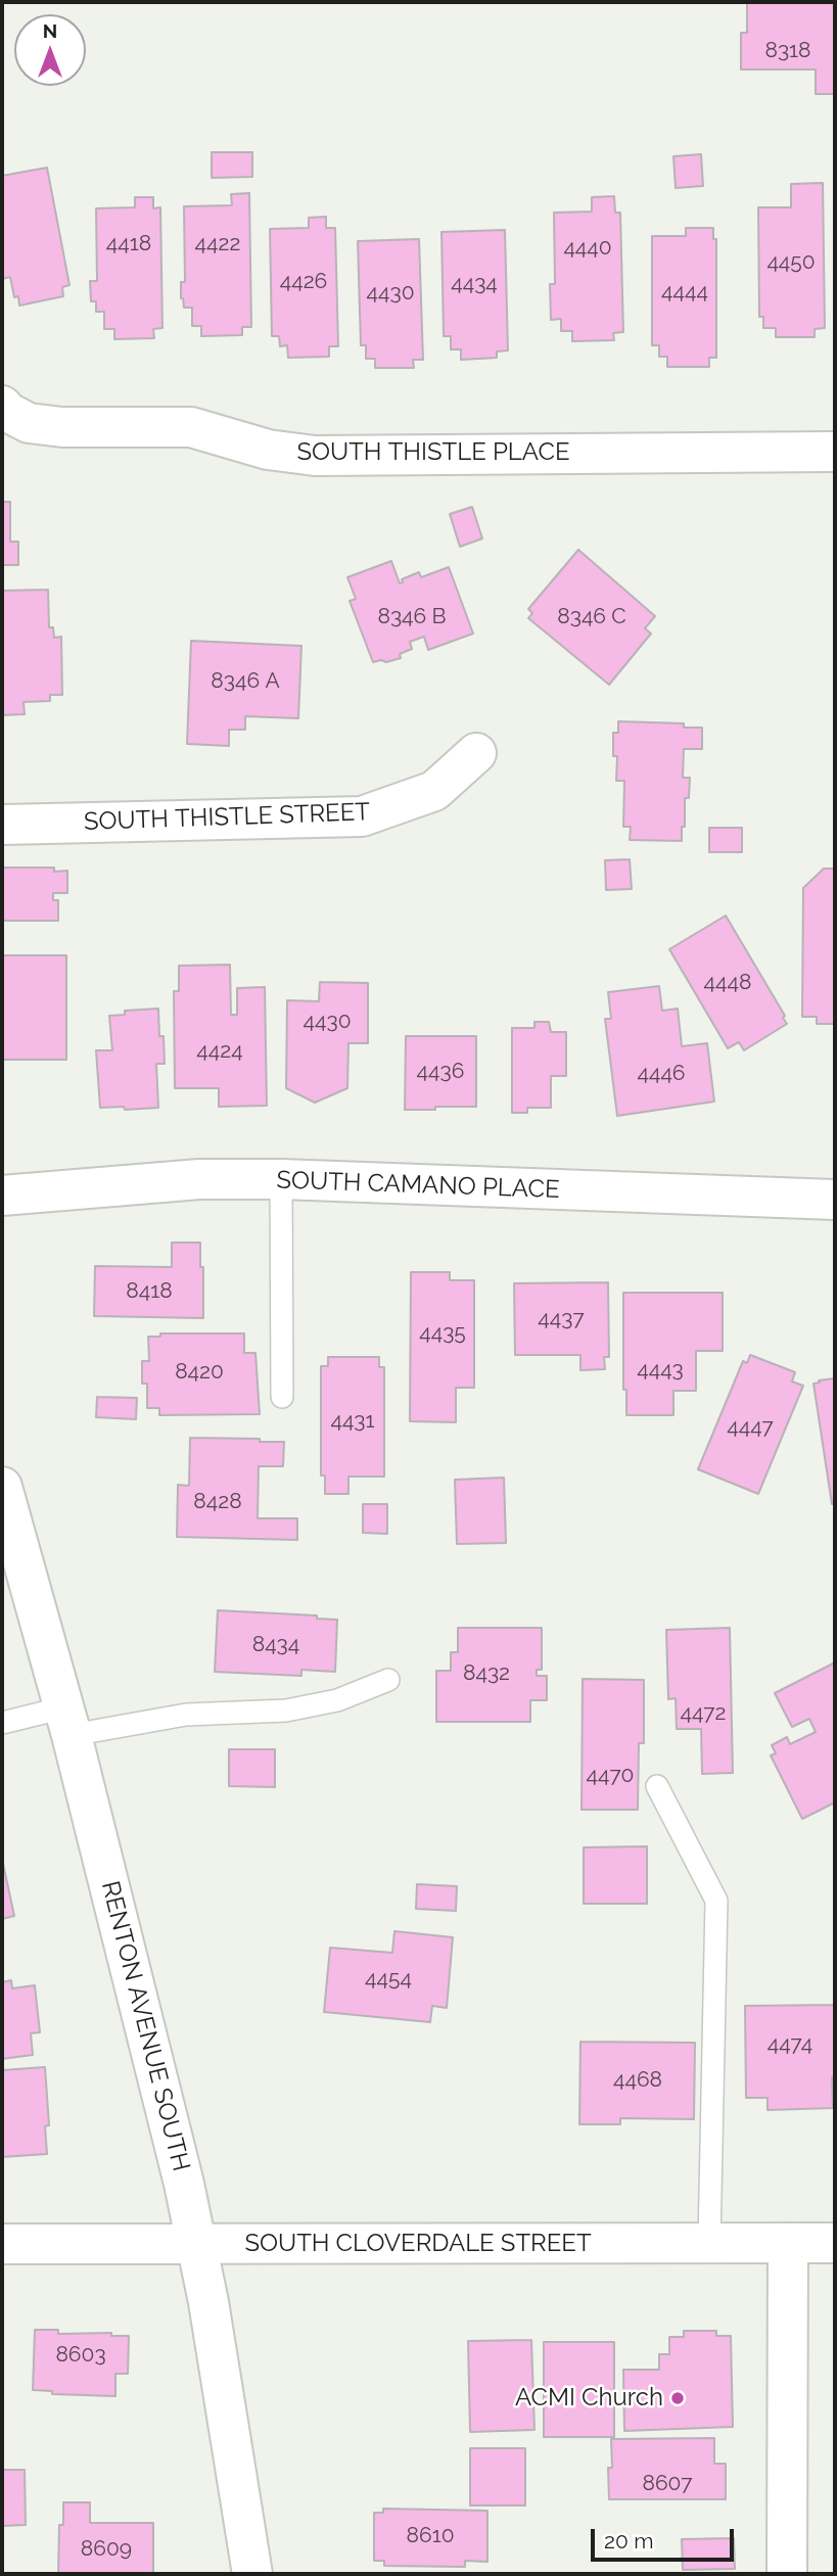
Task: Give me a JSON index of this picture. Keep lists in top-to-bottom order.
{
  "streets": {
    "street": [
      "SOUTH THISTLE PLACE",
      "SOUTH THISTLE STREET",
      "SOUTH CAMANO PLACE",
      "RENTON AVENUE SOUTH",
      "SOUTH CLOVERDALE STREET"
    ]
  },
  "crossings": [
    ["RENTON AVENUE SOUTH", "SOUTH CLOVERDALE STREET"]
  ],
  "places": ["ACMI Church"],
  "house_numbers": [
    "8318",
    "4418",
    "4422",
    "4440",
    "4450",
    "4426",
    "4434",
    "4444",
    "4430",
    "8346 B",
    "8346 C",
    "8346 A",
    "4448",
    "4430",
    "4424",
    "4436",
    "4446",
    "8418",
    "4437",
    "4435",
    "4443",
    "8420",
    "4431",
    "4447",
    "8428",
    "8434",
    "8432",
    "4472",
    "4470",
    "4454",
    "4474",
    "4468",
    "8603",
    "8607",
    "8610",
    "8609"
  ],
  "scale_bar": "20 m",
  "north": "top"
}
